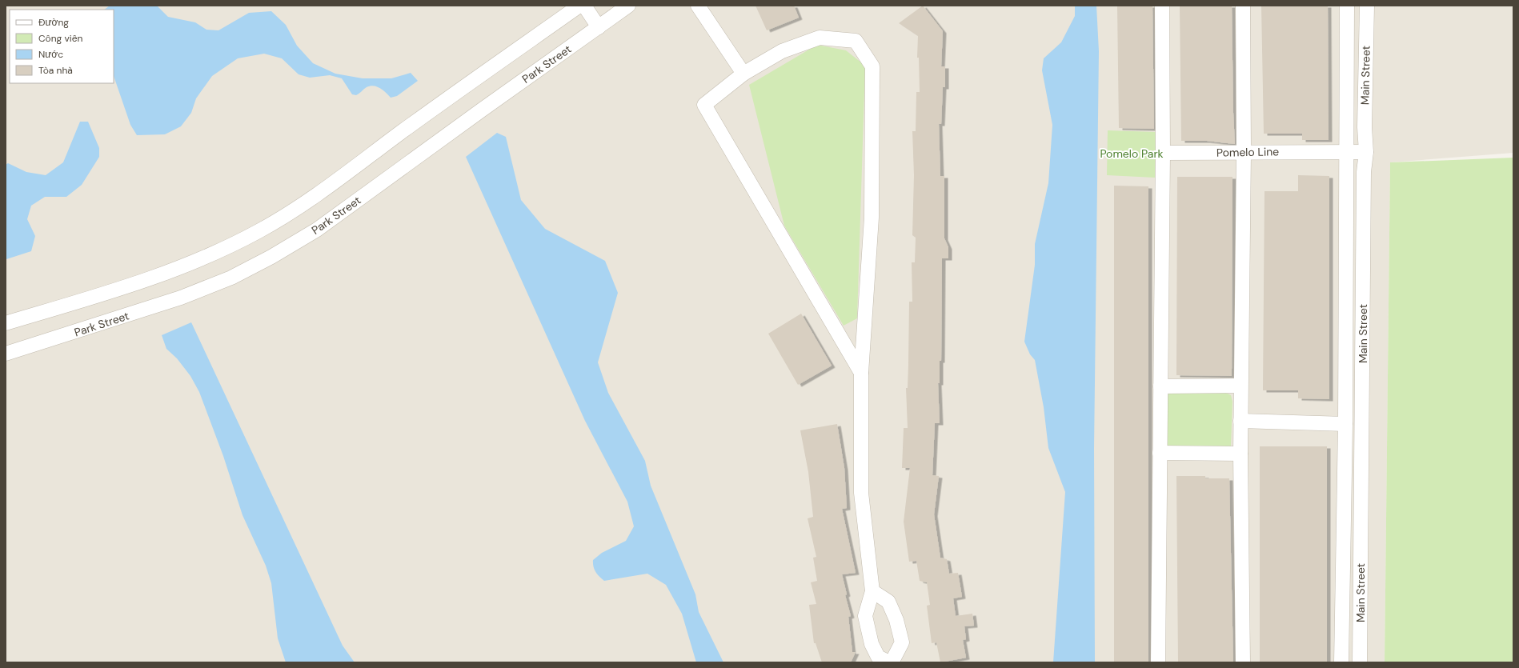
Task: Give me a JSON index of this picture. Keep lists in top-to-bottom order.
{
  "streets": {
    "street": ["Park Street", "Main Street", "Pomelo Line"]
  },
  "crossings": [
    ["Main Street", "Pomelo Line"]
  ],
  "parks": ["Pomelo Park"],
  "legend": [
    "Đường",
    "Công viên",
    "Nước",
    "Tòa nhà"
  ]
}
